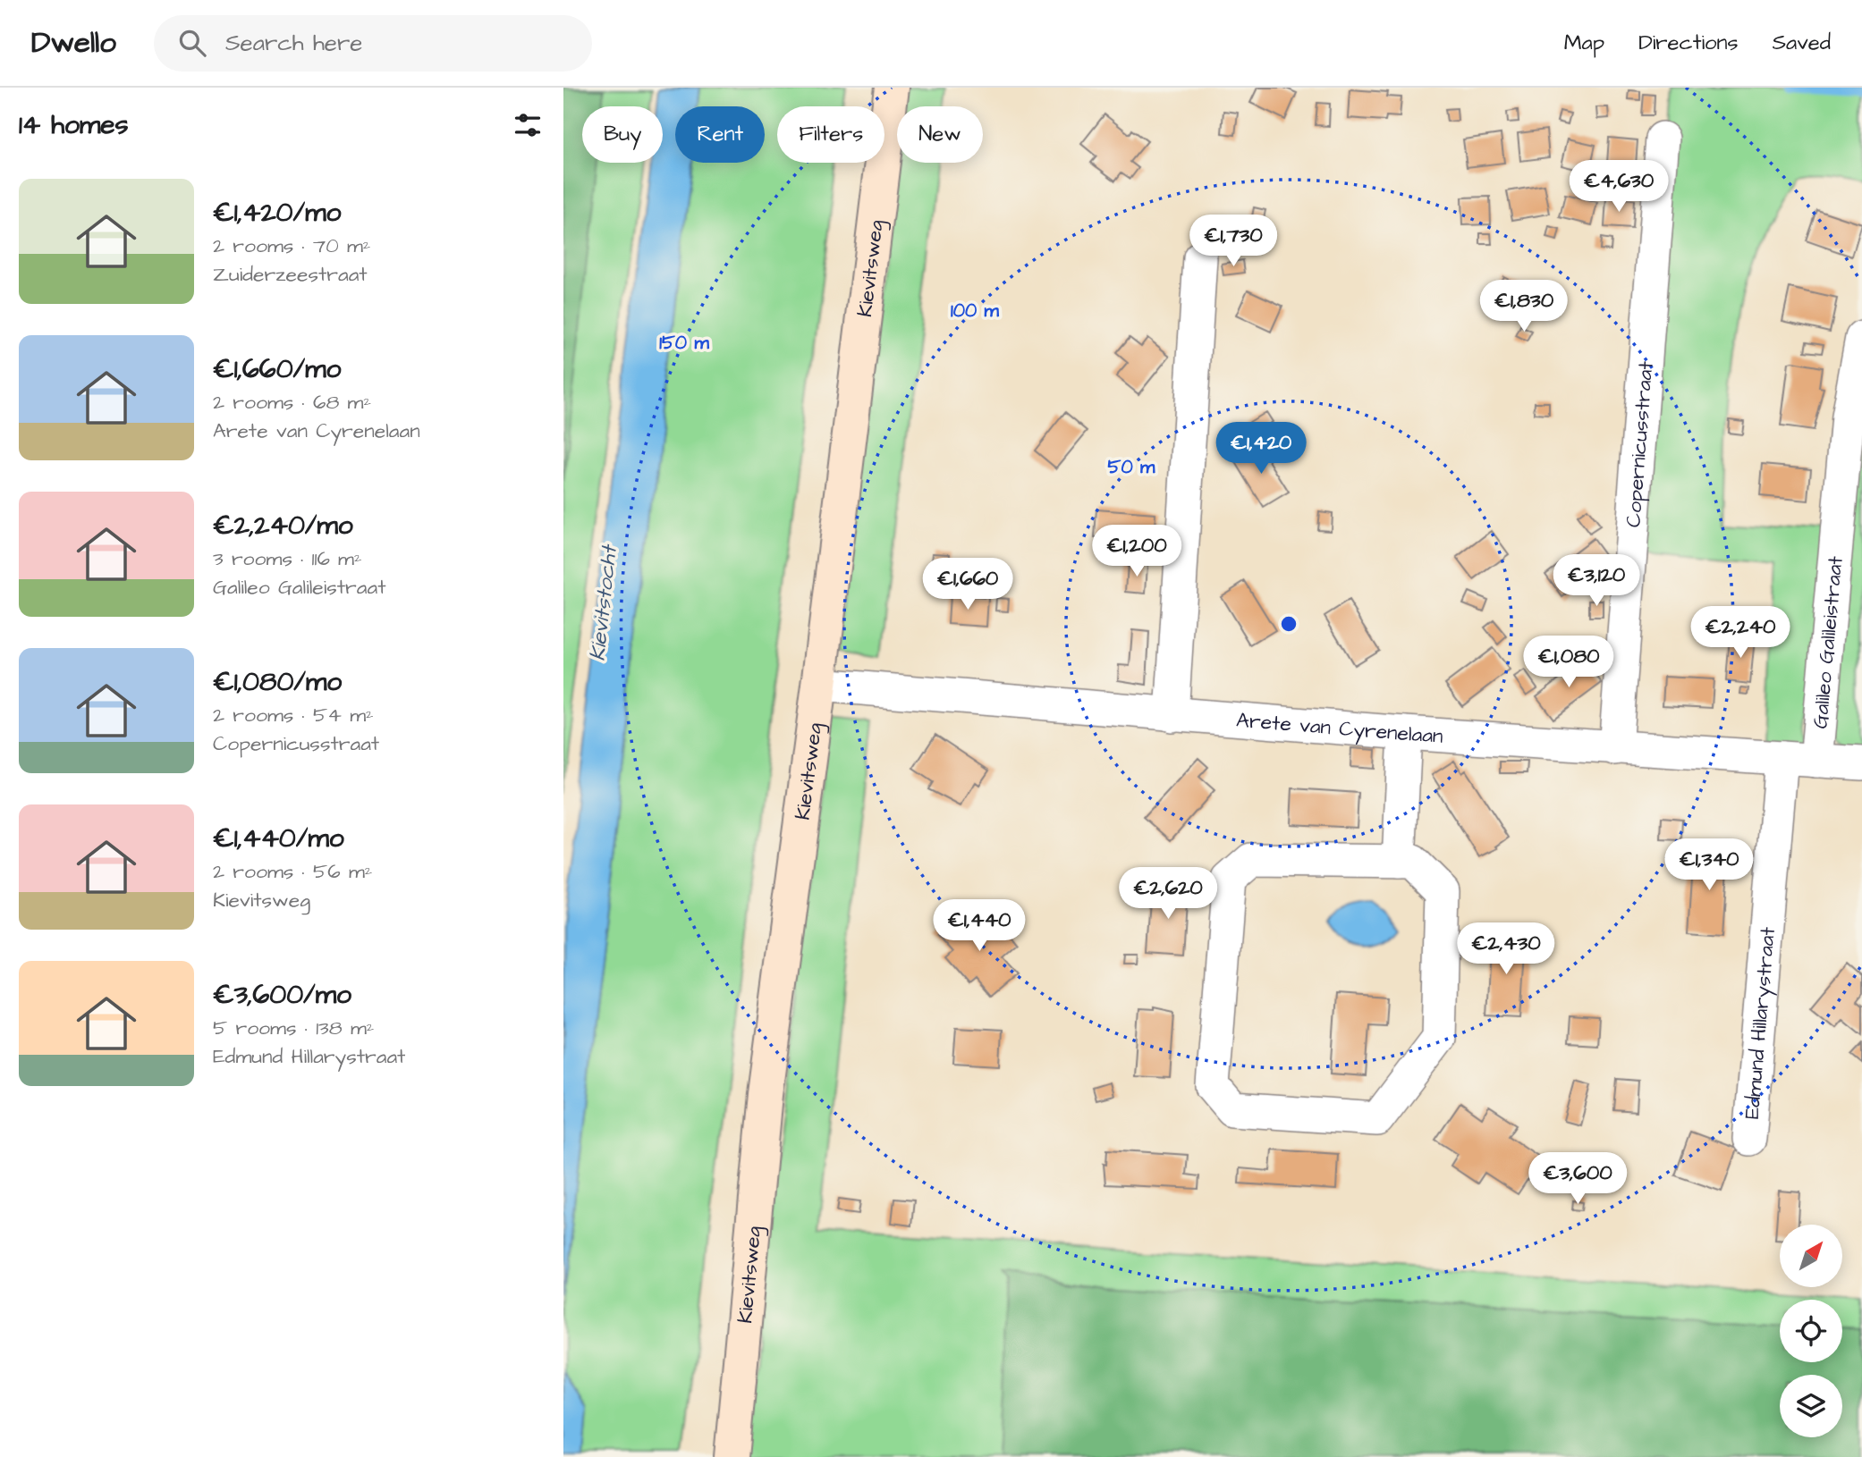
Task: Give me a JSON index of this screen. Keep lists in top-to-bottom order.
{
  "streets": {
    "street": [
      "Kievitsweg",
      "Copernicusstraat",
      "Galileo Galileistraat",
      "Arete van Cyrenelaan",
      "Edmund Hillarystraat"
    ]
  },
  "crossings": [
    ["Kievitsweg", "Arete van Cyrenelaan"],
    ["Copernicusstraat", "Arete van Cyrenelaan"],
    ["Galileo Galileistraat", "Arete van Cyrenelaan"],
    ["Arete van Cyrenelaan", "Edmund Hillarystraat"]
  ],
  "water": ["Kievitstocht"],
  "north": "top right",
  "page": {
    "header": "Dwello",
    "search": "Search here",
    "nav": ["Map", "Directions", "Saved"],
    "heading": "14 homes",
    "chip": [
      "Buy",
      "Rent",
      "Filters",
      "New"
    ],
    "price": [
      "€4,630",
      "€1,730",
      "€1,830",
      "€1,420",
      "€1,200",
      "€3,120",
      "€1,660",
      "€2,240",
      "€1,080",
      "€1,340",
      "€2,620",
      "€1,440",
      "€2,430",
      "€3,600"
    ],
    "list": [
      {
        "name": "€1,420/mo",
        "note": "2 rooms · 70 m² · Zuiderzeestraat"
      },
      {
        "name": "€1,660/mo",
        "note": "2 rooms · 68 m² · Arete van Cyrenelaan"
      },
      {
        "name": "€2,240/mo",
        "note": "3 rooms · 116 m² · Galileo Galileistraat"
      },
      {
        "name": "€1,080/mo",
        "note": "2 rooms · 54 m² · Copernicusstraat"
      },
      {
        "name": "€1,440/mo",
        "note": "2 rooms · 56 m² · Kievitsweg"
      },
      {
        "name": "€3,600/mo",
        "note": "5 rooms · 138 m² · Edmund Hillarystraat"
      }
    ]
  },
  "rings": ["100 m", "150 m", "50 m"]
}
